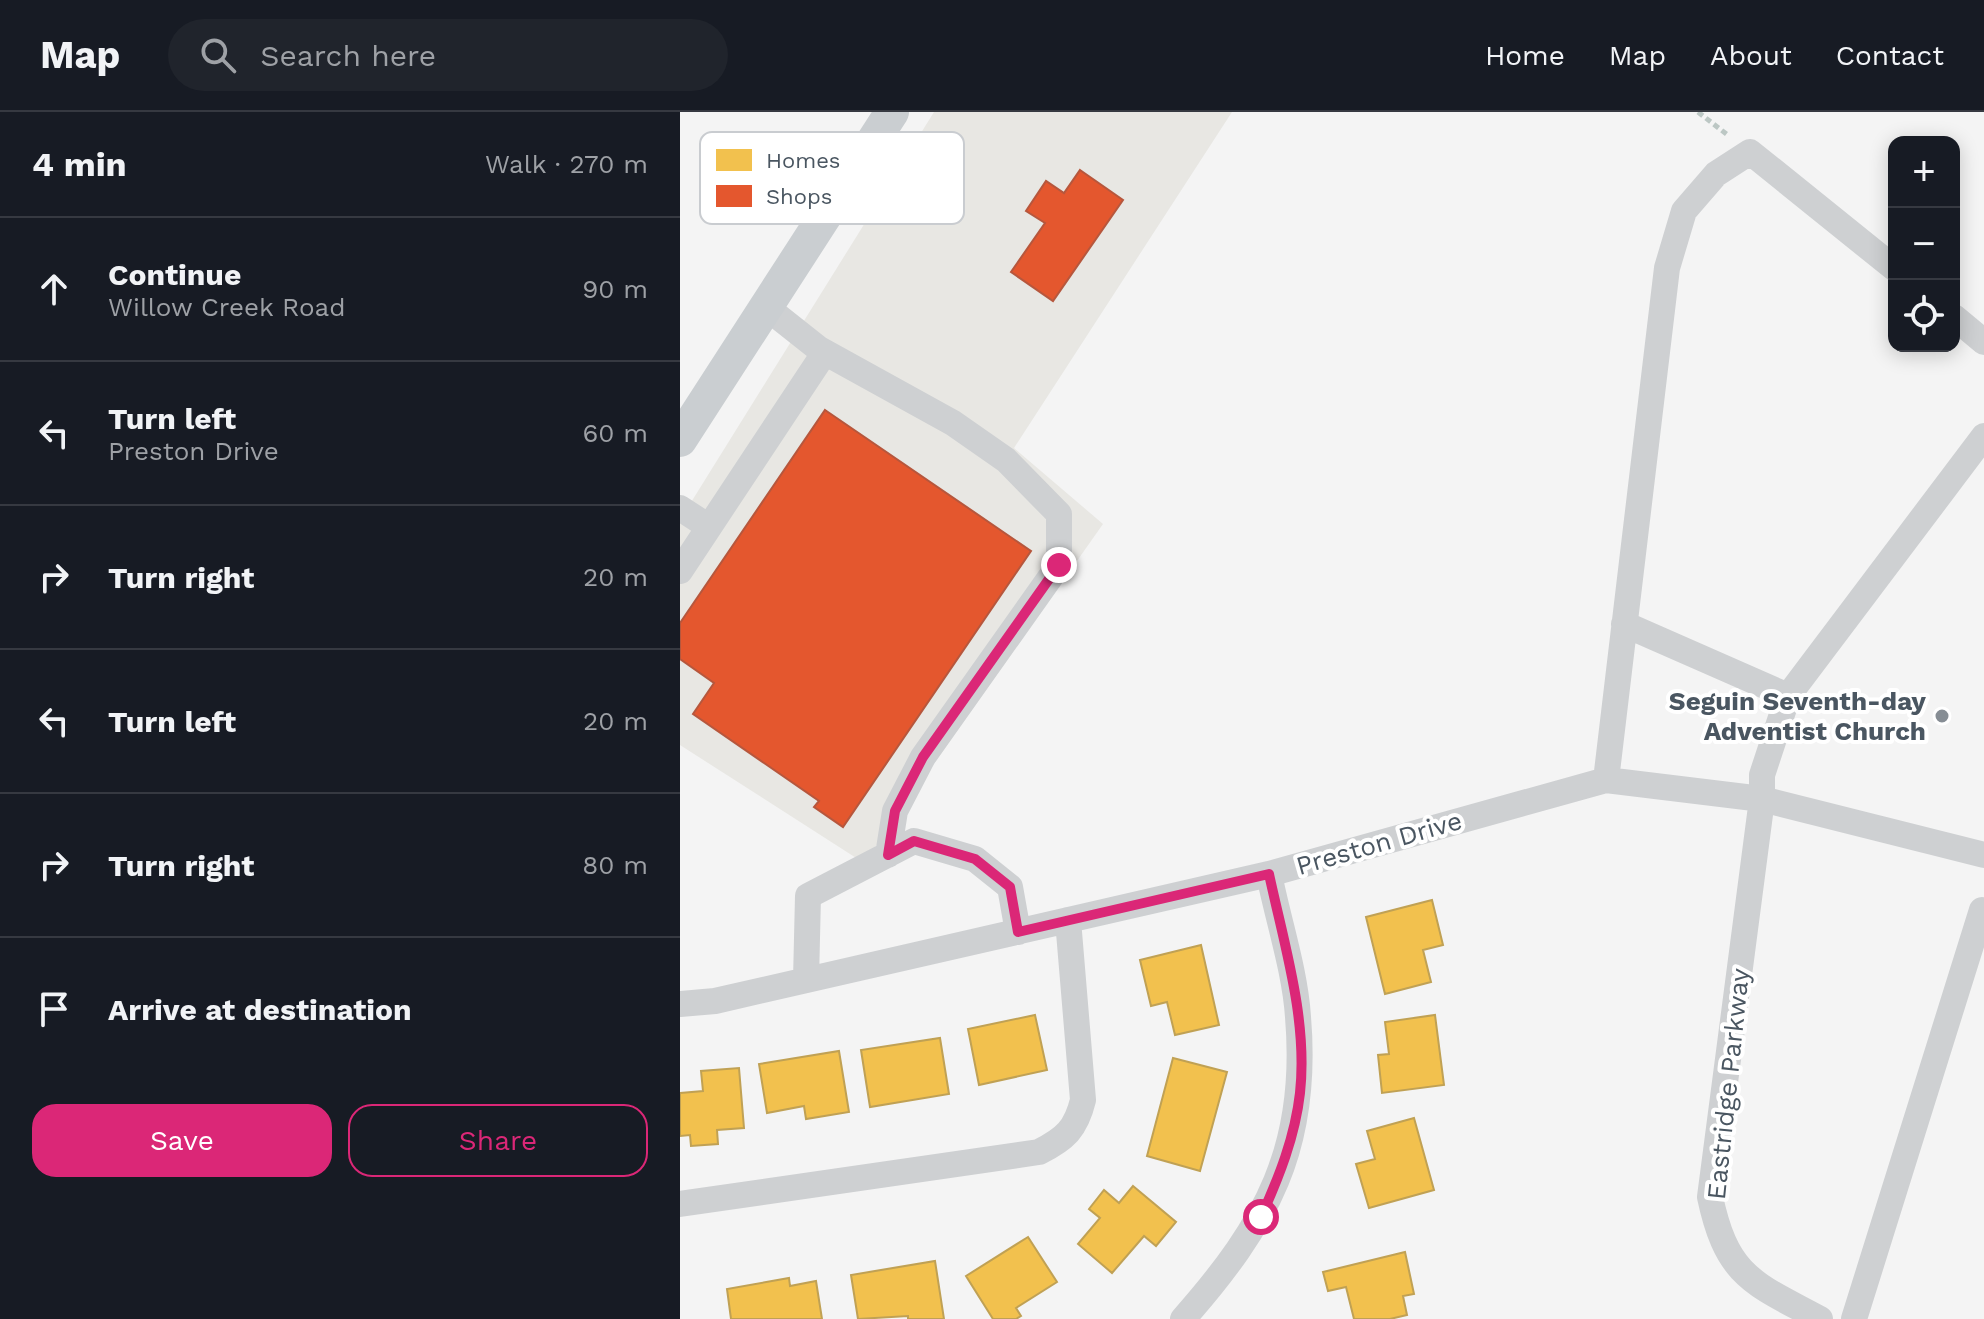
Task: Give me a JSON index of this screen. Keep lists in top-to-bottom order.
{
  "streets": {
    "street": ["Preston Drive", "Eastridge Parkway"]
  },
  "crossings": [
    ["Preston Drive", "Eastridge Parkway"]
  ],
  "places": ["Seguin Seventh-day Adventist Church"],
  "legend": ["Homes", "Shops"],
  "page": {
    "header": "Map",
    "search": "Search here",
    "nav": [
      "Home",
      "Map",
      "About",
      "Contact"
    ],
    "heading": ["4 min", "Walk · 270 m"],
    "map_buttons": ["+", "−"],
    "list": [
      ["Continue", "Willow Creek Road", "90 m"],
      ["Turn left", "Preston Drive", "60 m"],
      ["Turn right", "20 m"],
      ["Turn left", "20 m"],
      ["Turn right", "80 m"],
      "Arrive at destination"
    ],
    "buttons": ["Save", "Share"]
  }
}
